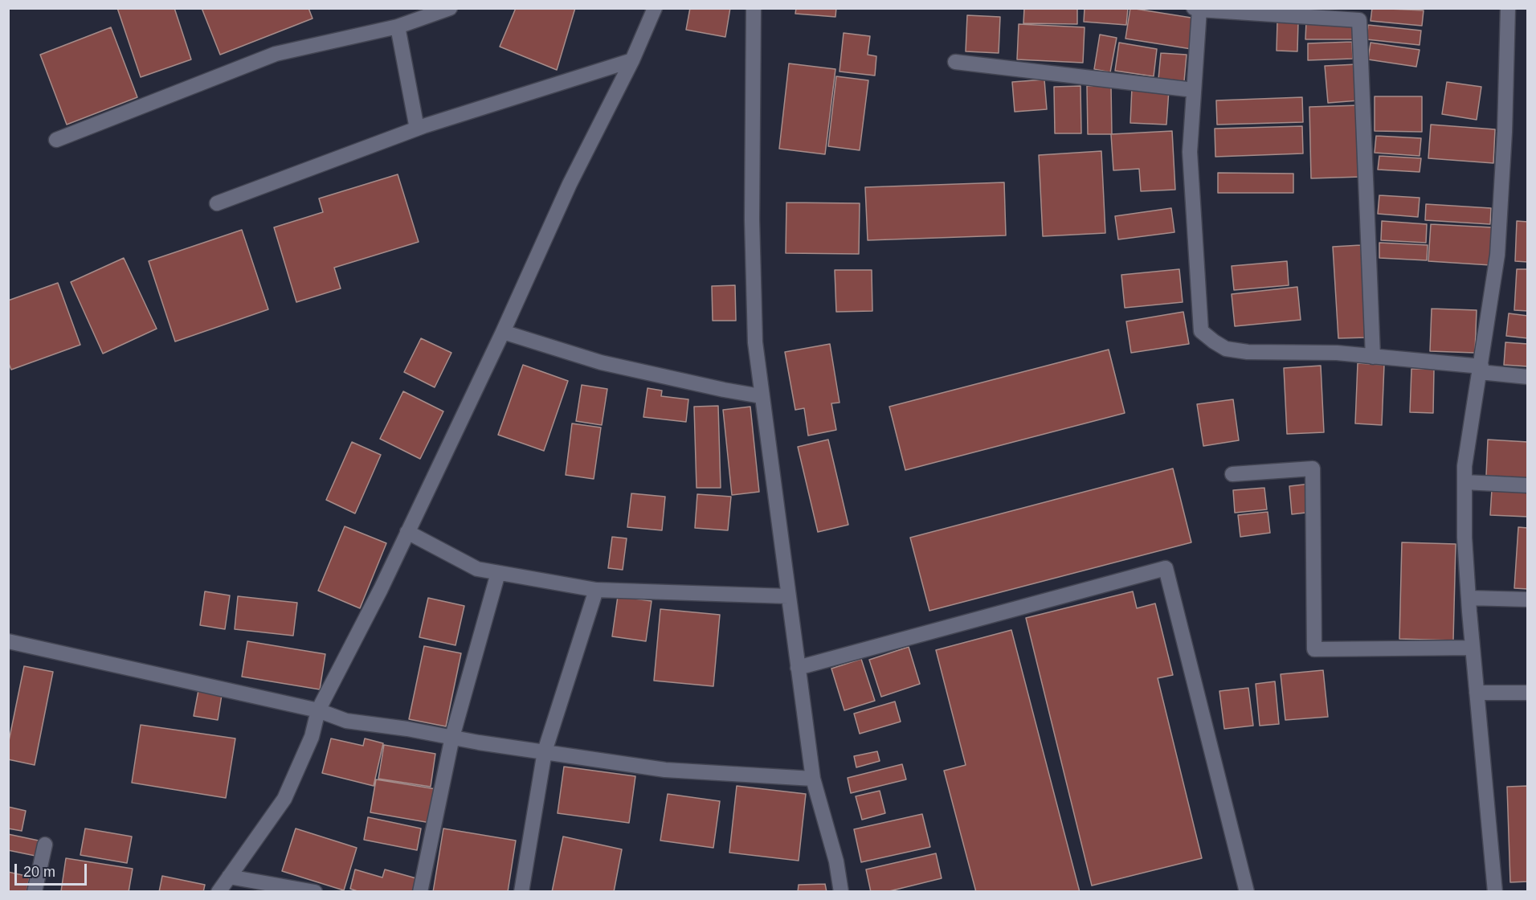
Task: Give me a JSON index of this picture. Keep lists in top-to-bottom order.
{
  "scale_bar": "20 m"
}
